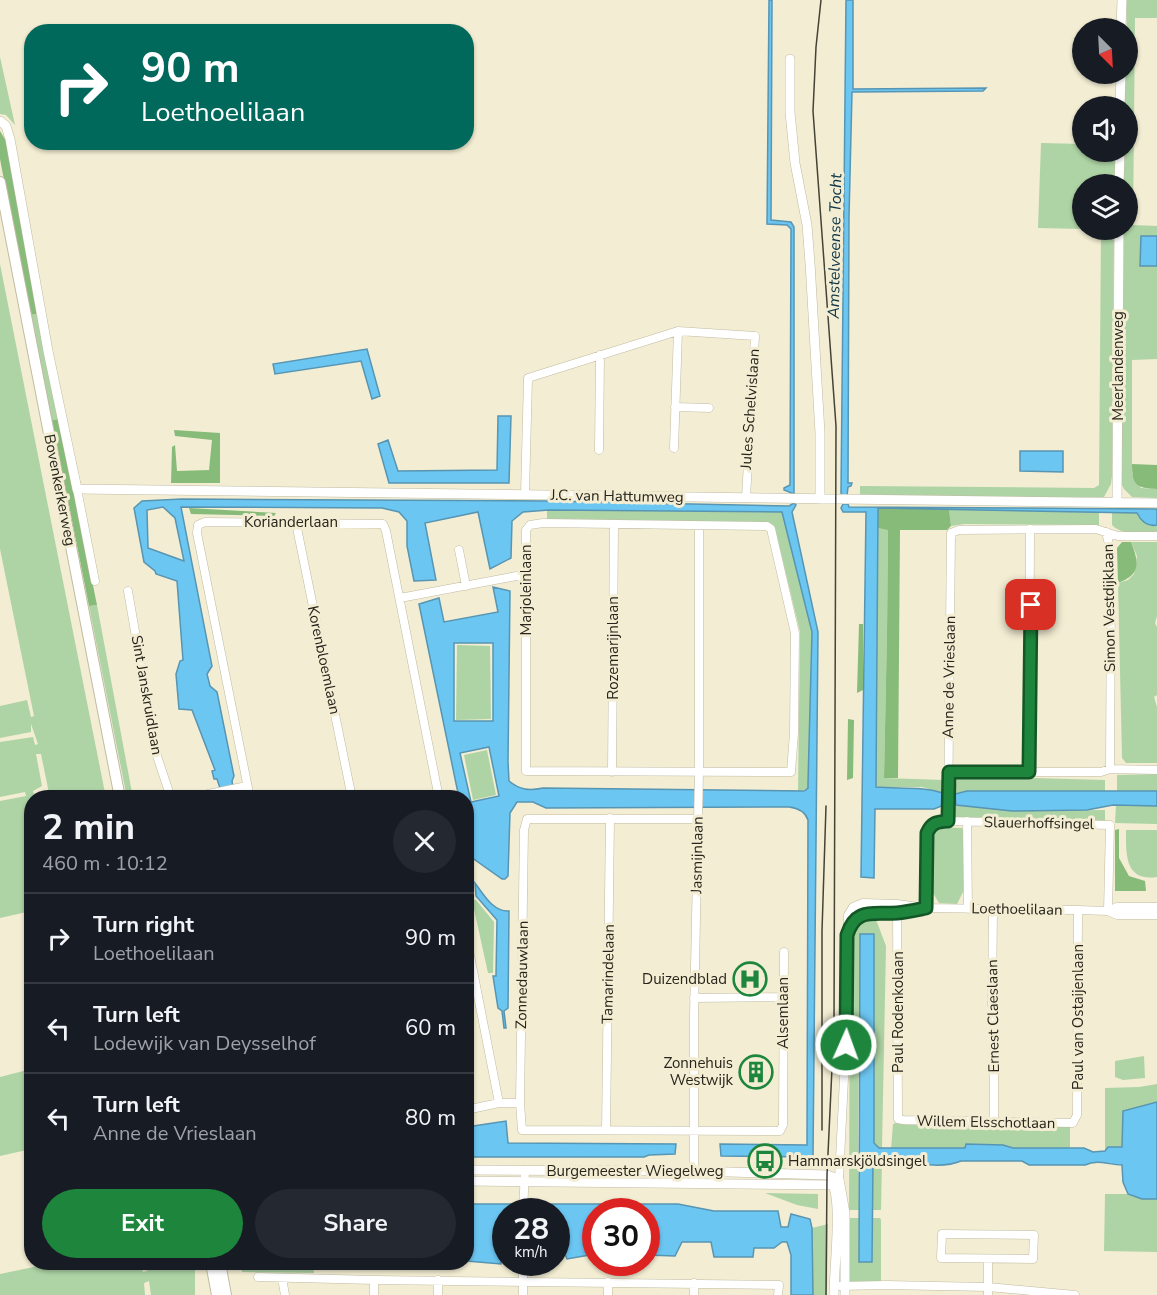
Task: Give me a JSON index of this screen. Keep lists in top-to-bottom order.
{
  "streets": {
    "main road": ["Bovenkerkerweg"],
    "street": [
      "Meerlandenweg",
      "Jules Schelvislaan",
      "J.C. van Hattumweg",
      "Korianderlaan",
      "Marjoleinlaan",
      "Simon Vestdijklaan",
      "Rozemarijnlaan",
      "Korenbloemlaan",
      "Anne de Vrieslaan",
      "Sint Janskruidlaan",
      "Slauerhoffsingel",
      "Jasmijnlaan",
      "Loethoelilaan",
      "Tamarindelaan",
      "Zonnedauwlaan",
      "Paul Rodenkolaan",
      "Alsemlaan",
      "Ernest Claeslaan",
      "Paul van Ostaijenlaan",
      "Willem Elsschotlaan",
      "Burgemeester Wiegelweg"
    ]
  },
  "crossings": [
    ["Meerlandenweg", "J.C. van Hattumweg"],
    ["Jules Schelvislaan", "J.C. van Hattumweg"],
    ["Bovenkerkerweg", "J.C. van Hattumweg"],
    ["Korianderlaan", "Korenbloemlaan"],
    ["Marjoleinlaan", "Rozemarijnlaan"],
    ["Marjoleinlaan", "Jasmijnlaan"],
    ["Simon Vestdijklaan", "Anne de Vrieslaan"],
    ["Anne de Vrieslaan", "Slauerhoffsingel"],
    ["Slauerhoffsingel", "Loethoelilaan"],
    ["Jasmijnlaan", "Zonnedauwlaan"],
    ["Jasmijnlaan", "Alsemlaan"],
    ["Jasmijnlaan", "Burgemeester Wiegelweg"],
    ["Loethoelilaan", "Paul Rodenkolaan"],
    ["Loethoelilaan", "Ernest Claeslaan"],
    ["Loethoelilaan", "Paul van Ostaijenlaan"],
    ["Loethoelilaan", "Burgemeester Wiegelweg"],
    ["Tamarindelaan", "Zonnedauwlaan"],
    ["Zonnedauwlaan", "Alsemlaan"],
    ["Paul Rodenkolaan", "Willem Elsschotlaan"],
    ["Ernest Claeslaan", "Willem Elsschotlaan"],
    ["Paul van Ostaijenlaan", "Willem Elsschotlaan"]
  ],
  "water": ["Amstelveense Tocht"],
  "places": {
    "hospital": ["Duizendblad"],
    "building": ["Zonnehuis Westwijk"],
    "bus stop": ["Hammarskjöldsingel"]
  },
  "north": "bottom right",
  "page": {
    "turn": ["90 m", "Loethoelilaan"],
    "heading": ["2 min", "460 m · 10:12"],
    "list": [
      {
        "name": "Turn right",
        "note": "Loethoelilaan",
        "value": "90 m"
      },
      {
        "name": "Turn left",
        "note": "Lodewijk van Deysselhof",
        "value": "60 m"
      },
      {
        "name": "Turn left",
        "note": "Anne de Vrieslaan",
        "value": "80 m"
      }
    ],
    "buttons": ["Exit", "Share"],
    "speed": "28 km/h",
    "limit": "30"
  }
}
